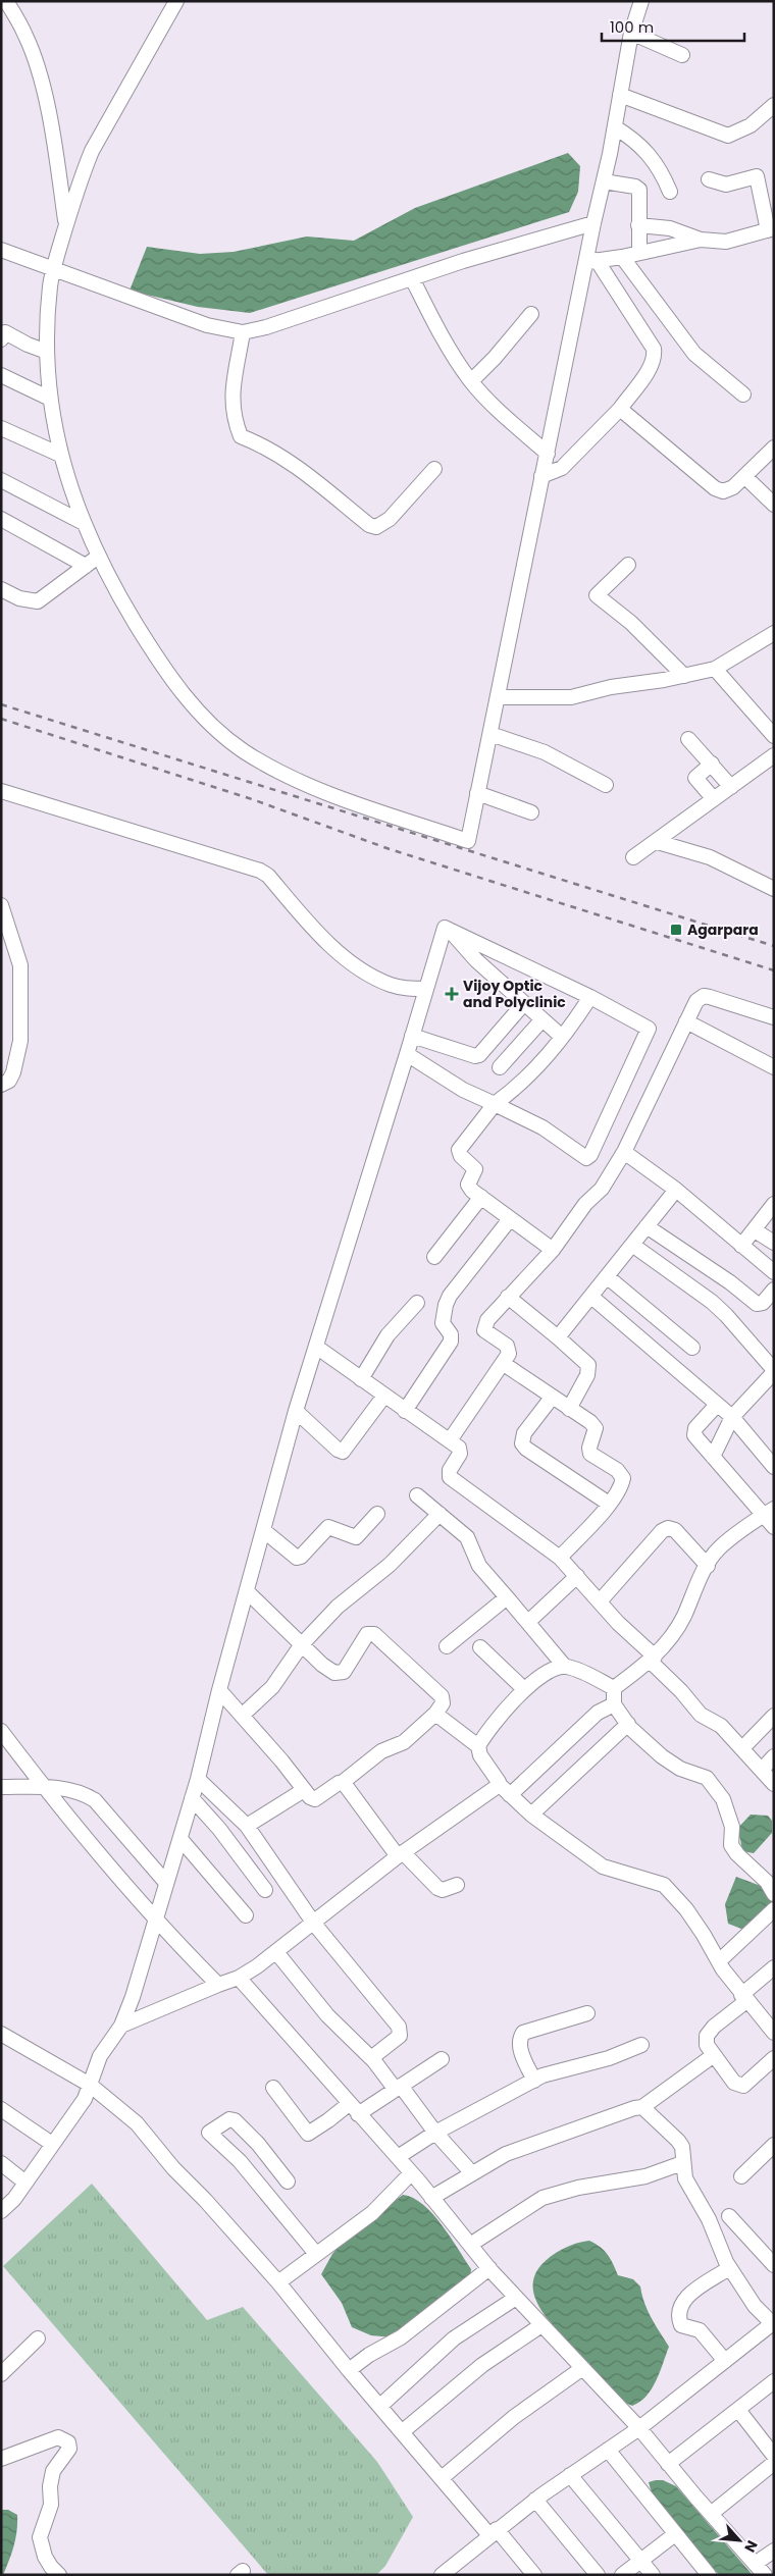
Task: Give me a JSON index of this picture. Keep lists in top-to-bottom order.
{
  "places": {
    "transit": ["Agarpara"],
    "health": ["Vijoy Optic and Polyclinic"]
  },
  "scale_bar": "100 m",
  "north": "bottom right"
}
